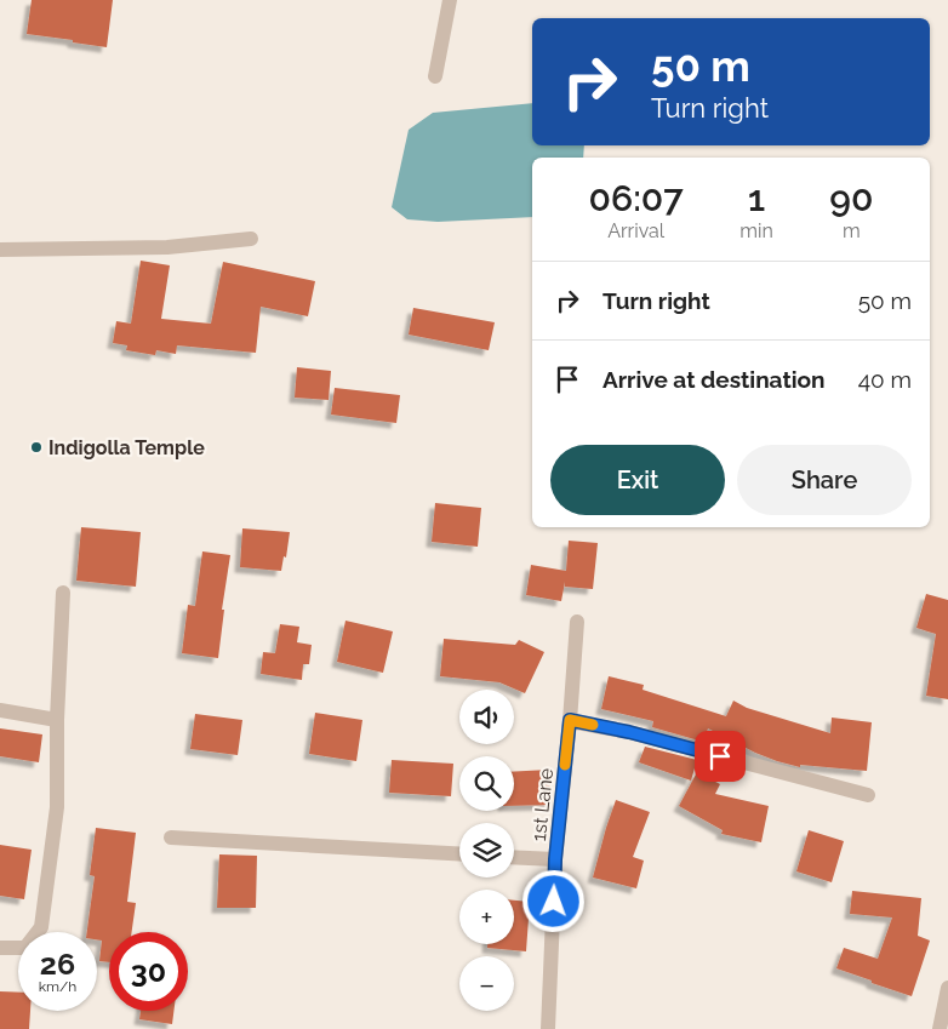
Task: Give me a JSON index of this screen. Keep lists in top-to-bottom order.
{
  "streets": {
    "street": ["1st Lane"]
  },
  "places": ["Indigolla Temple"],
  "page": {
    "turn": ["50 m", "Turn right"],
    "eta": [
      "06:07",
      "Arrival",
      "1",
      "min",
      "90",
      "m"
    ],
    "list": [
      {
        "name": "Turn right",
        "value": "50 m"
      },
      {
        "name": "Arrive at destination",
        "value": "40 m"
      }
    ],
    "buttons": ["Exit", "Share"],
    "map_buttons": ["+", "−"],
    "speed": "26 km/h",
    "limit": "30"
  }
}
